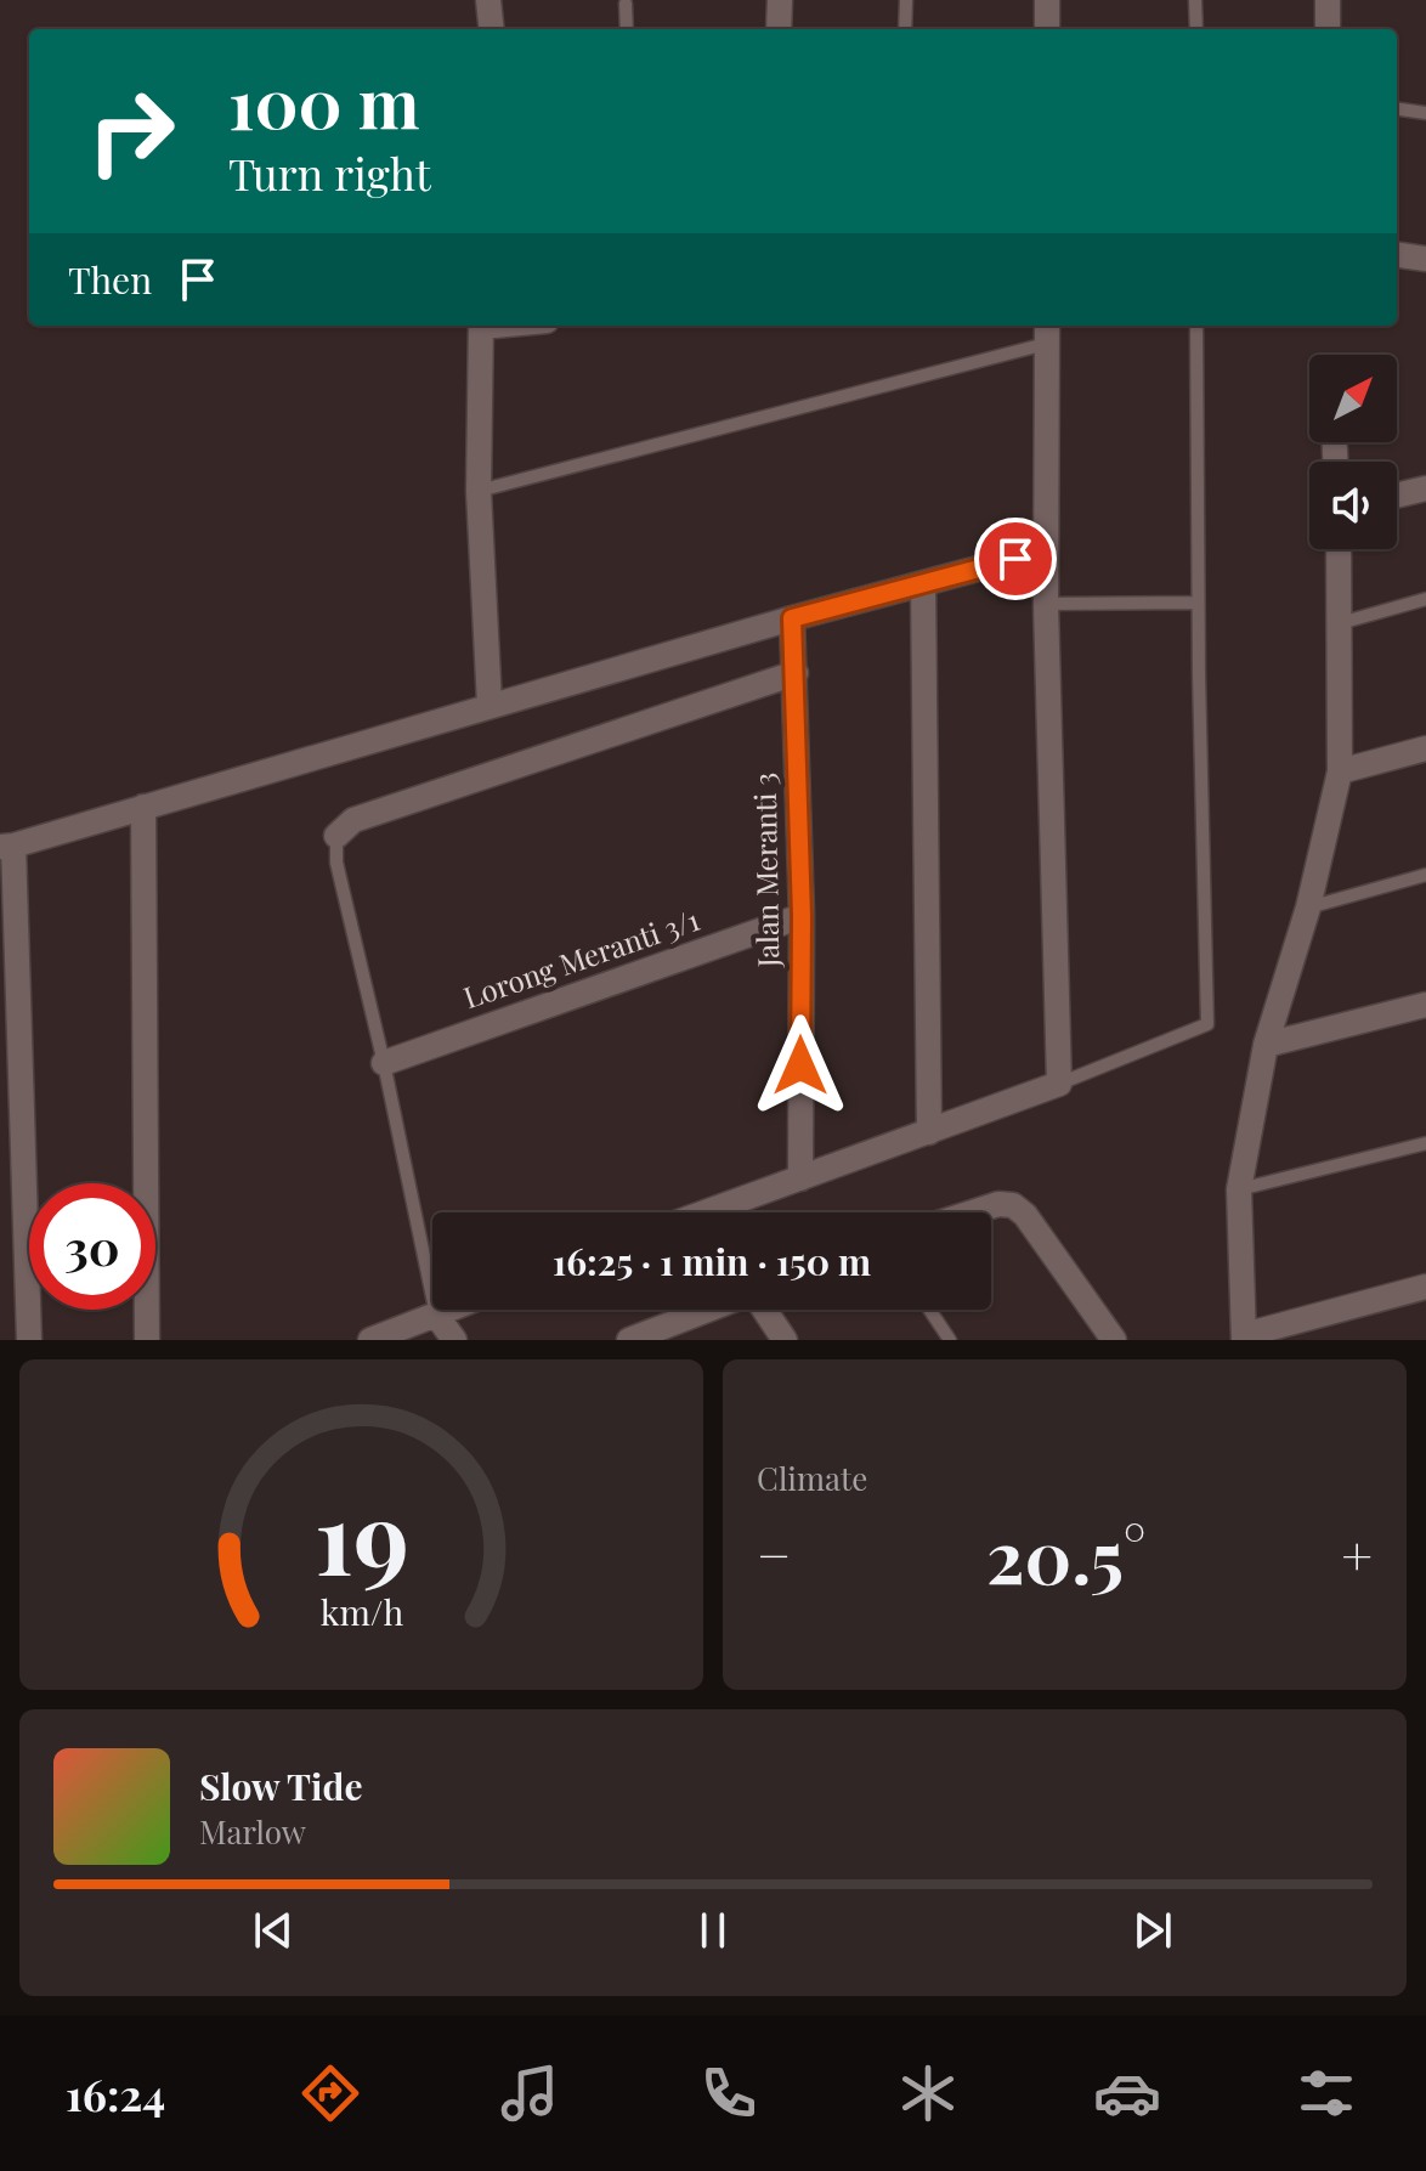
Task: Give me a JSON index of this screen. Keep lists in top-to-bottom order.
{
  "streets": {
    "street": ["Jalan Meranti 3", "Lorong Meranti 3/1"]
  },
  "crossings": [
    ["Jalan Meranti 3", "Lorong Meranti 3/1"]
  ],
  "north": "top right",
  "page": {
    "turn": ["100 m", "Turn right"],
    "then": "Then",
    "limit": "30",
    "trip": "16:25 · 1 min · 150 m",
    "tile": "Climate",
    "heat": ["−", "20.5°", "+"],
    "song": ["Slow Tide", "Marlow"],
    "tabs": "16:24",
    "gauge": ["19", "km/h"]
  }
}
